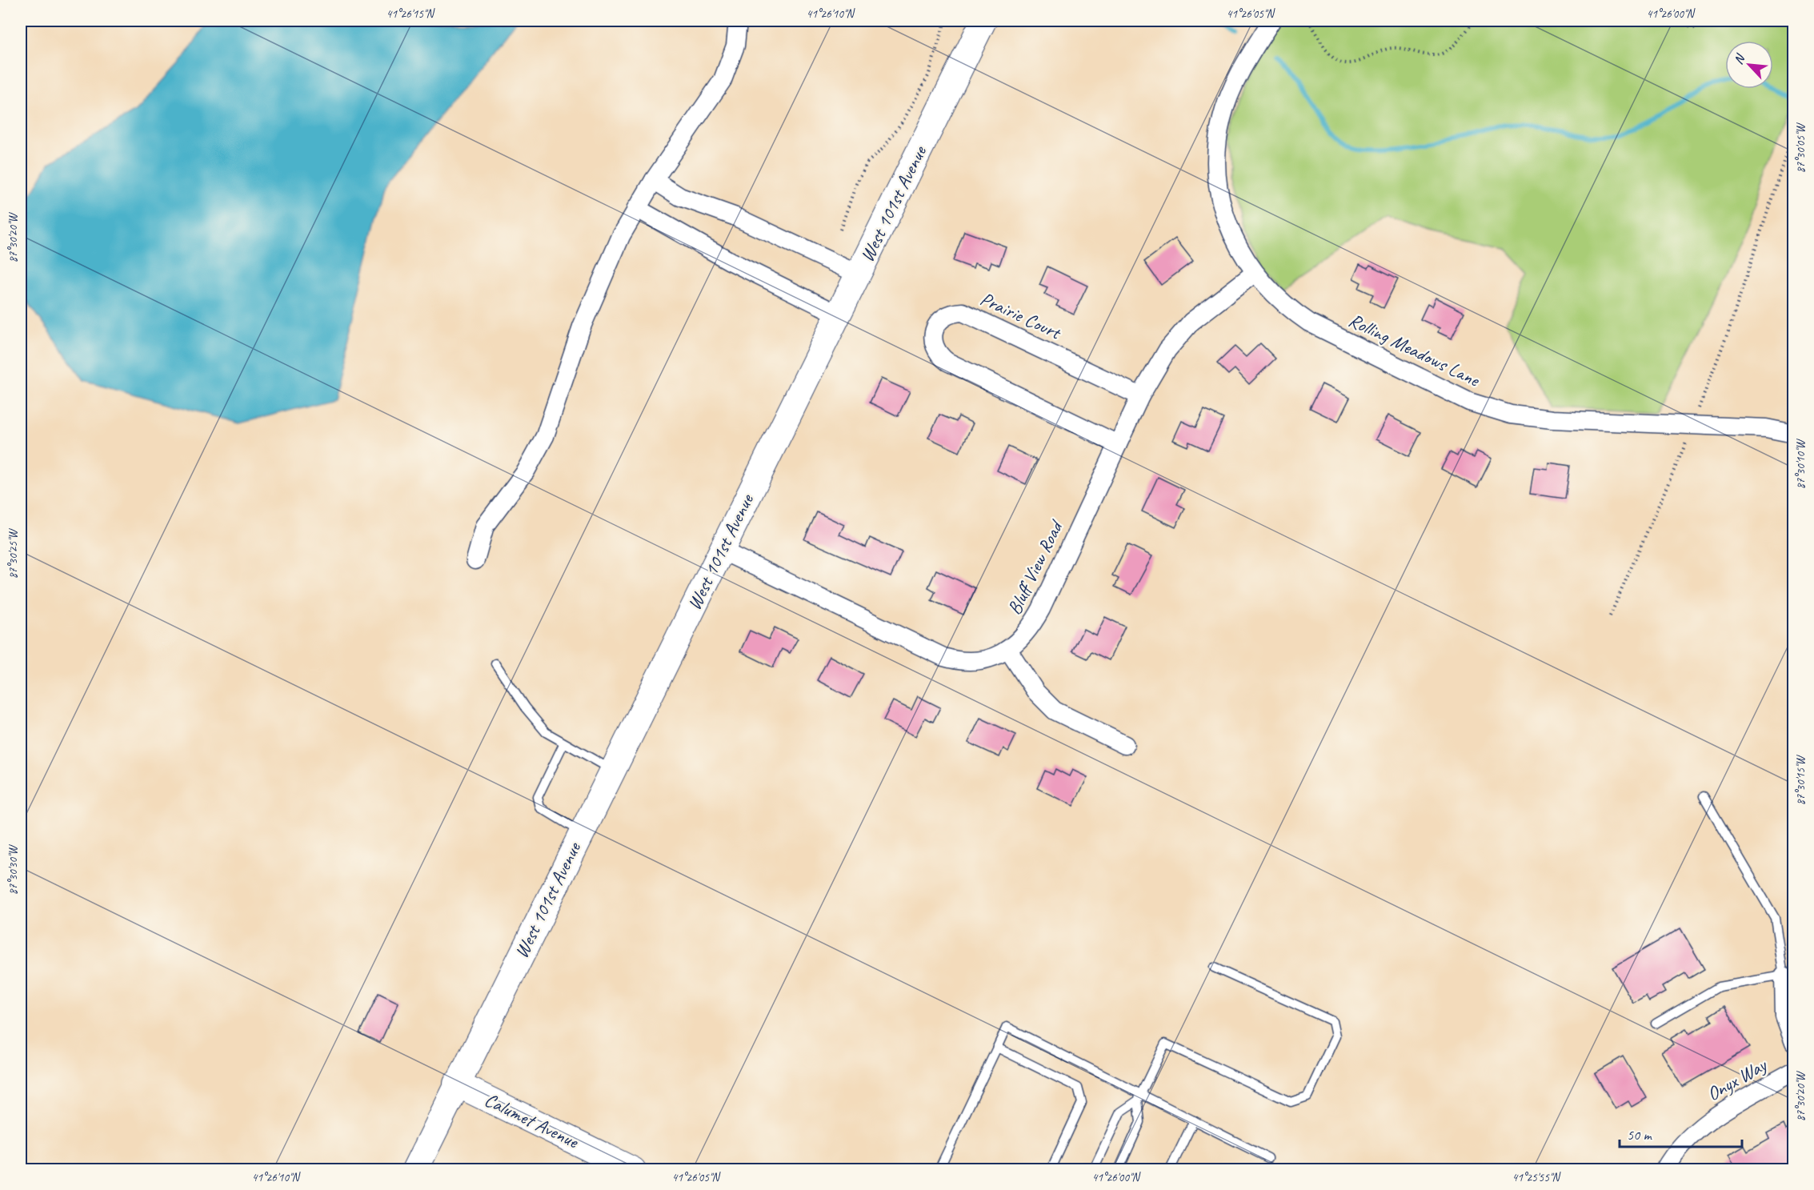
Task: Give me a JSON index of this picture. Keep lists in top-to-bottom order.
{
  "streets": {
    "street": [
      "West 101st Avenue",
      "Prairie Court",
      "Rolling Meadows Lane",
      "Bluff View Road",
      "Onyx Way",
      "Calumet Avenue"
    ]
  },
  "crossings": [
    ["West 101st Avenue", "Bluff View Road"],
    ["West 101st Avenue", "Calumet Avenue"],
    ["Prairie Court", "Bluff View Road"],
    ["Rolling Meadows Lane", "Bluff View Road"]
  ],
  "scale_bar": "50 m",
  "north": "top left",
  "coordinates": [
    "41°26'15\"N",
    "41°26'10\"N",
    "41°26'05\"N",
    "41°26'00\"N",
    "87°30'05\"W",
    "87°30'20\"W",
    "87°30'10\"W",
    "87°30'25\"W",
    "87°30'15\"W",
    "87°30'30\"W",
    "41°25'55\"N"
  ]
}
